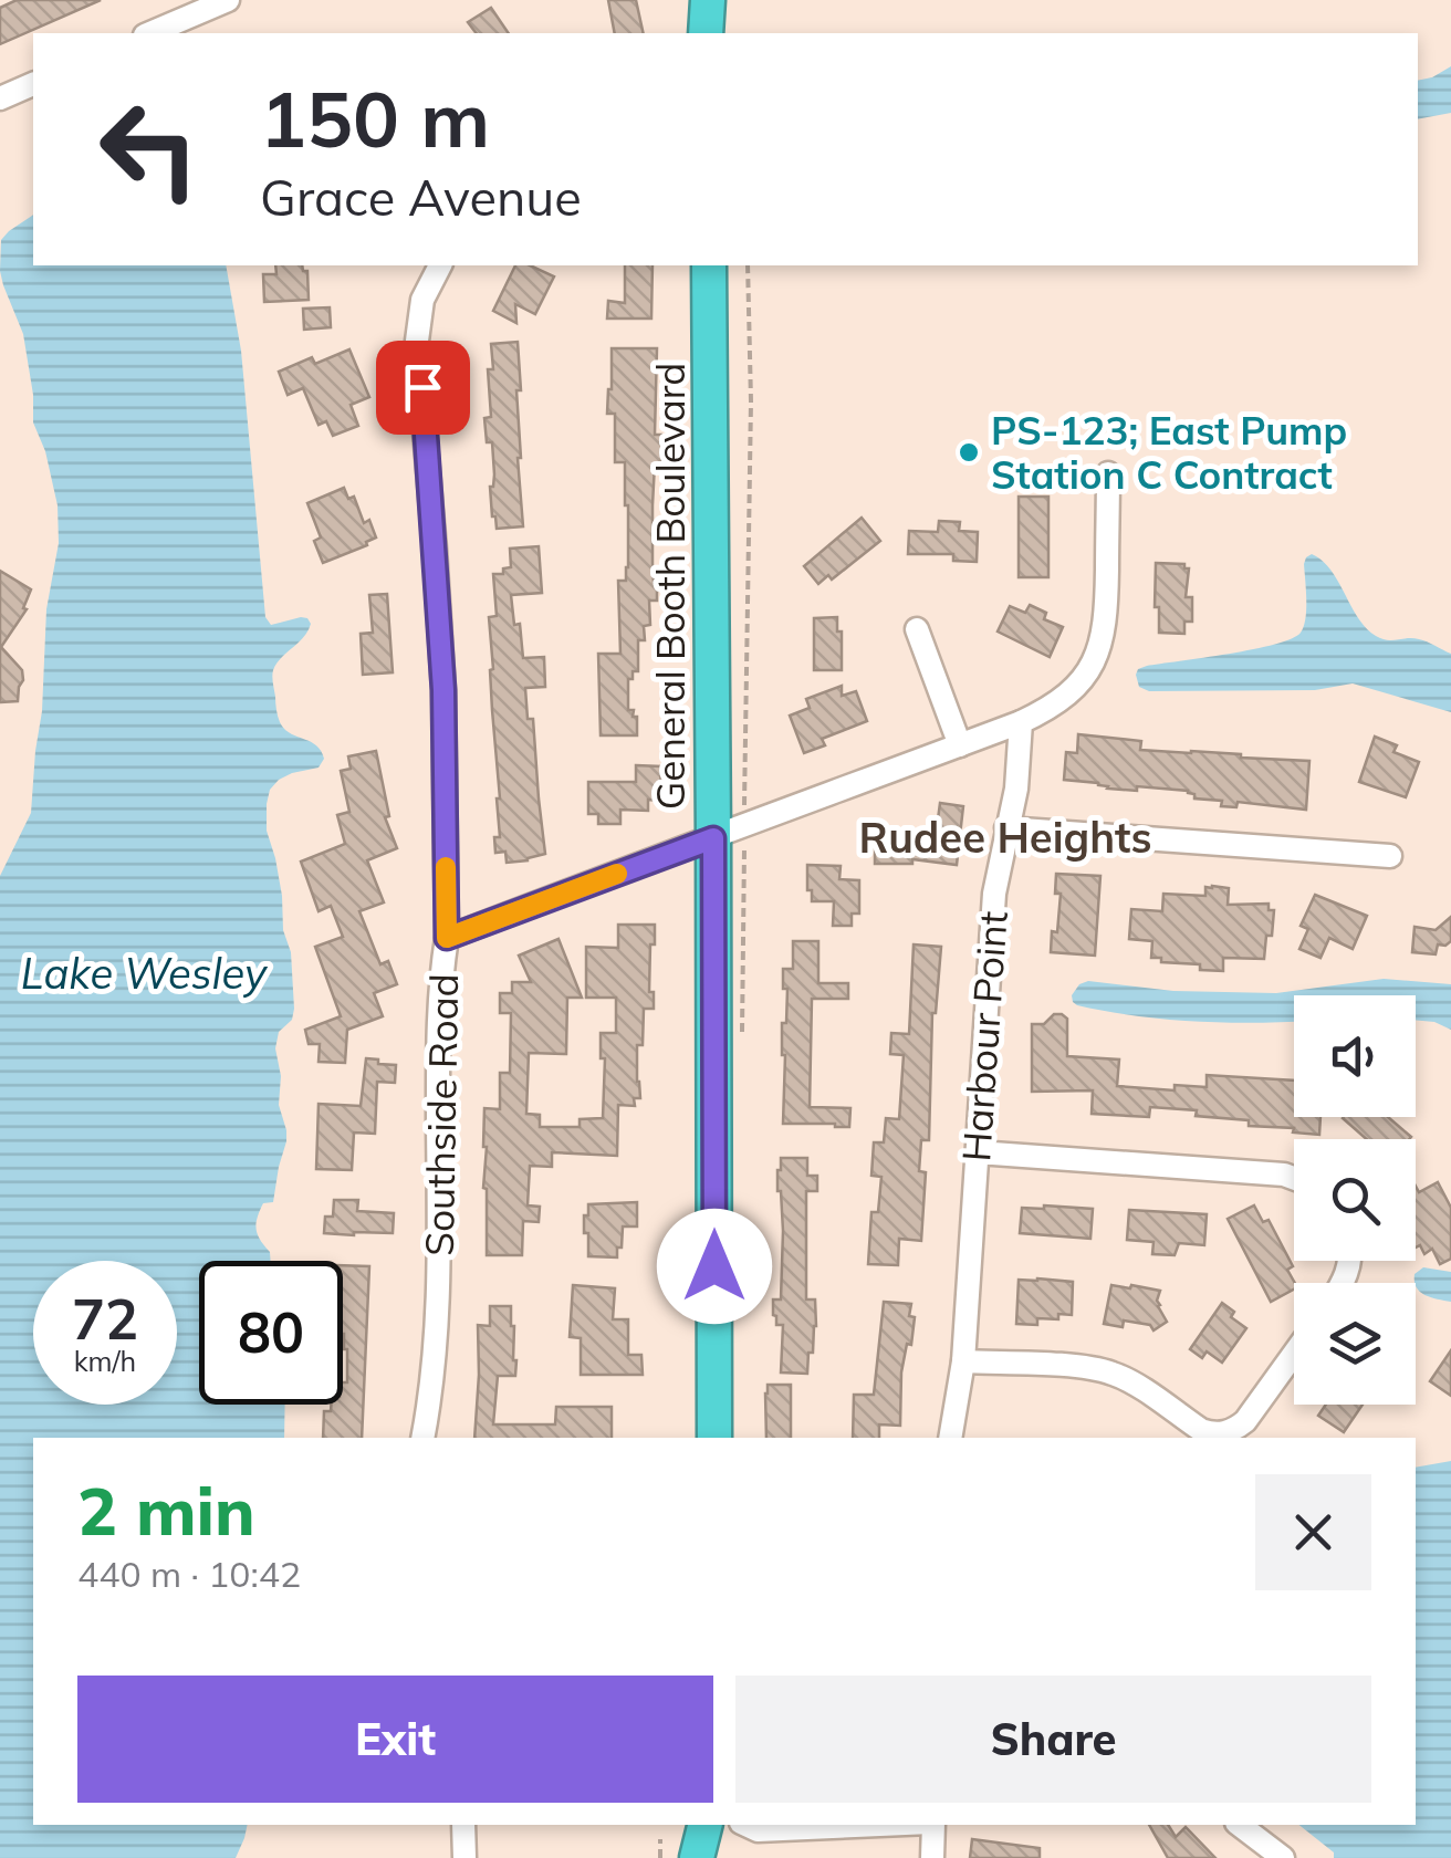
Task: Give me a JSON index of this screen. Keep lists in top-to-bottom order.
{
  "streets": {
    "highway": ["General Booth Boulevard"],
    "street": ["Harbour Point", "Southside Road"]
  },
  "districts": ["Rudee Heights"],
  "water": ["Lake Wesley"],
  "places": ["PS-123; East Pump Station C Contract"],
  "page": {
    "turn": ["150 m", "Grace Avenue"],
    "speed": "72 km/h",
    "limit": "80",
    "heading": ["2 min", "440 m · 10:42"],
    "buttons": ["Exit", "Share"]
  }
}
